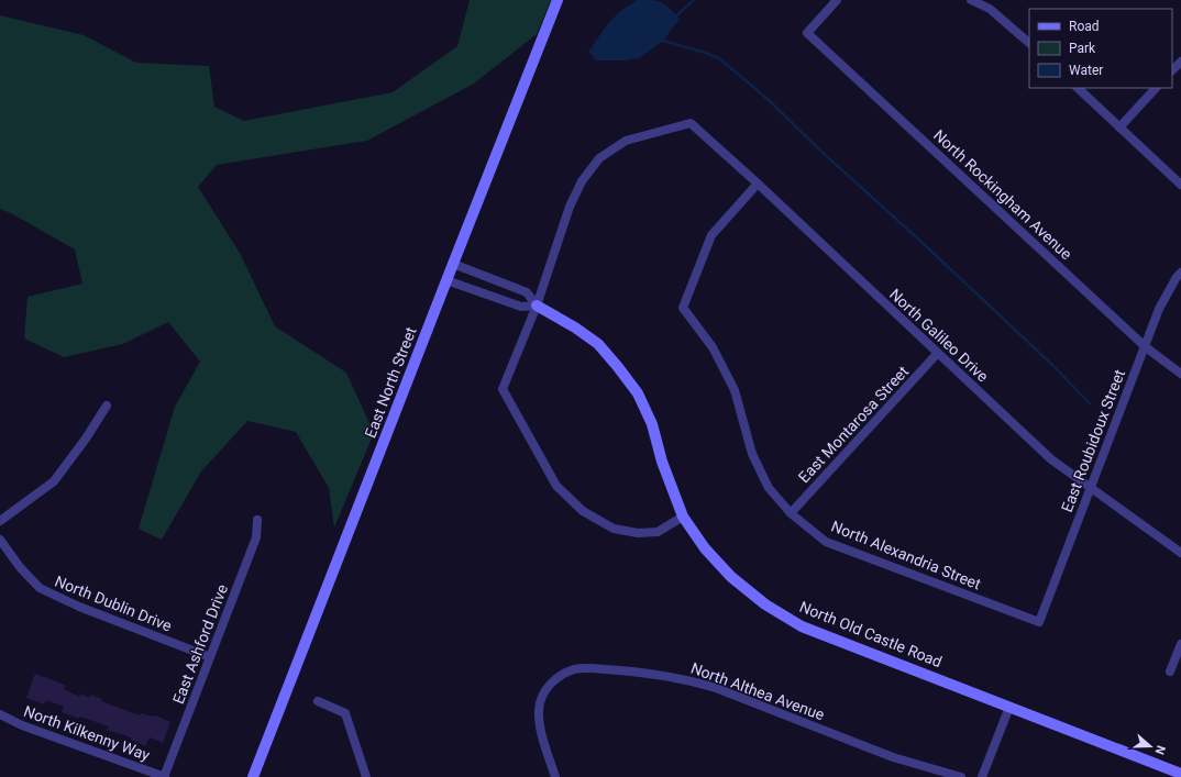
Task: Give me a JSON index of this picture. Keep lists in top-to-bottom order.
{
  "streets": {
    "street": [
      "North Rockingham Avenue",
      "North Galileo Drive",
      "East North Street",
      "East Montarosa Street",
      "East Roubidoux Street",
      "North Alexandria Street",
      "North Dublin Drive",
      "North Old Castle Road",
      "East Ashford Drive",
      "North Althea Avenue",
      "North Kilkenny Way"
    ]
  },
  "crossings": [
    ["North Rockingham Avenue", "East Roubidoux Street"],
    ["North Galileo Drive", "East Montarosa Street"],
    ["North Galileo Drive", "East Roubidoux Street"],
    ["North Galileo Drive", "North Alexandria Street"],
    ["North Galileo Drive", "North Old Castle Road"],
    ["East Montarosa Street", "North Alexandria Street"],
    ["East Roubidoux Street", "North Alexandria Street"],
    ["North Dublin Drive", "East Ashford Drive"],
    ["East Ashford Drive", "North Kilkenny Way"]
  ],
  "legend": ["Road", "Park", "Water"],
  "north": "right"
}
